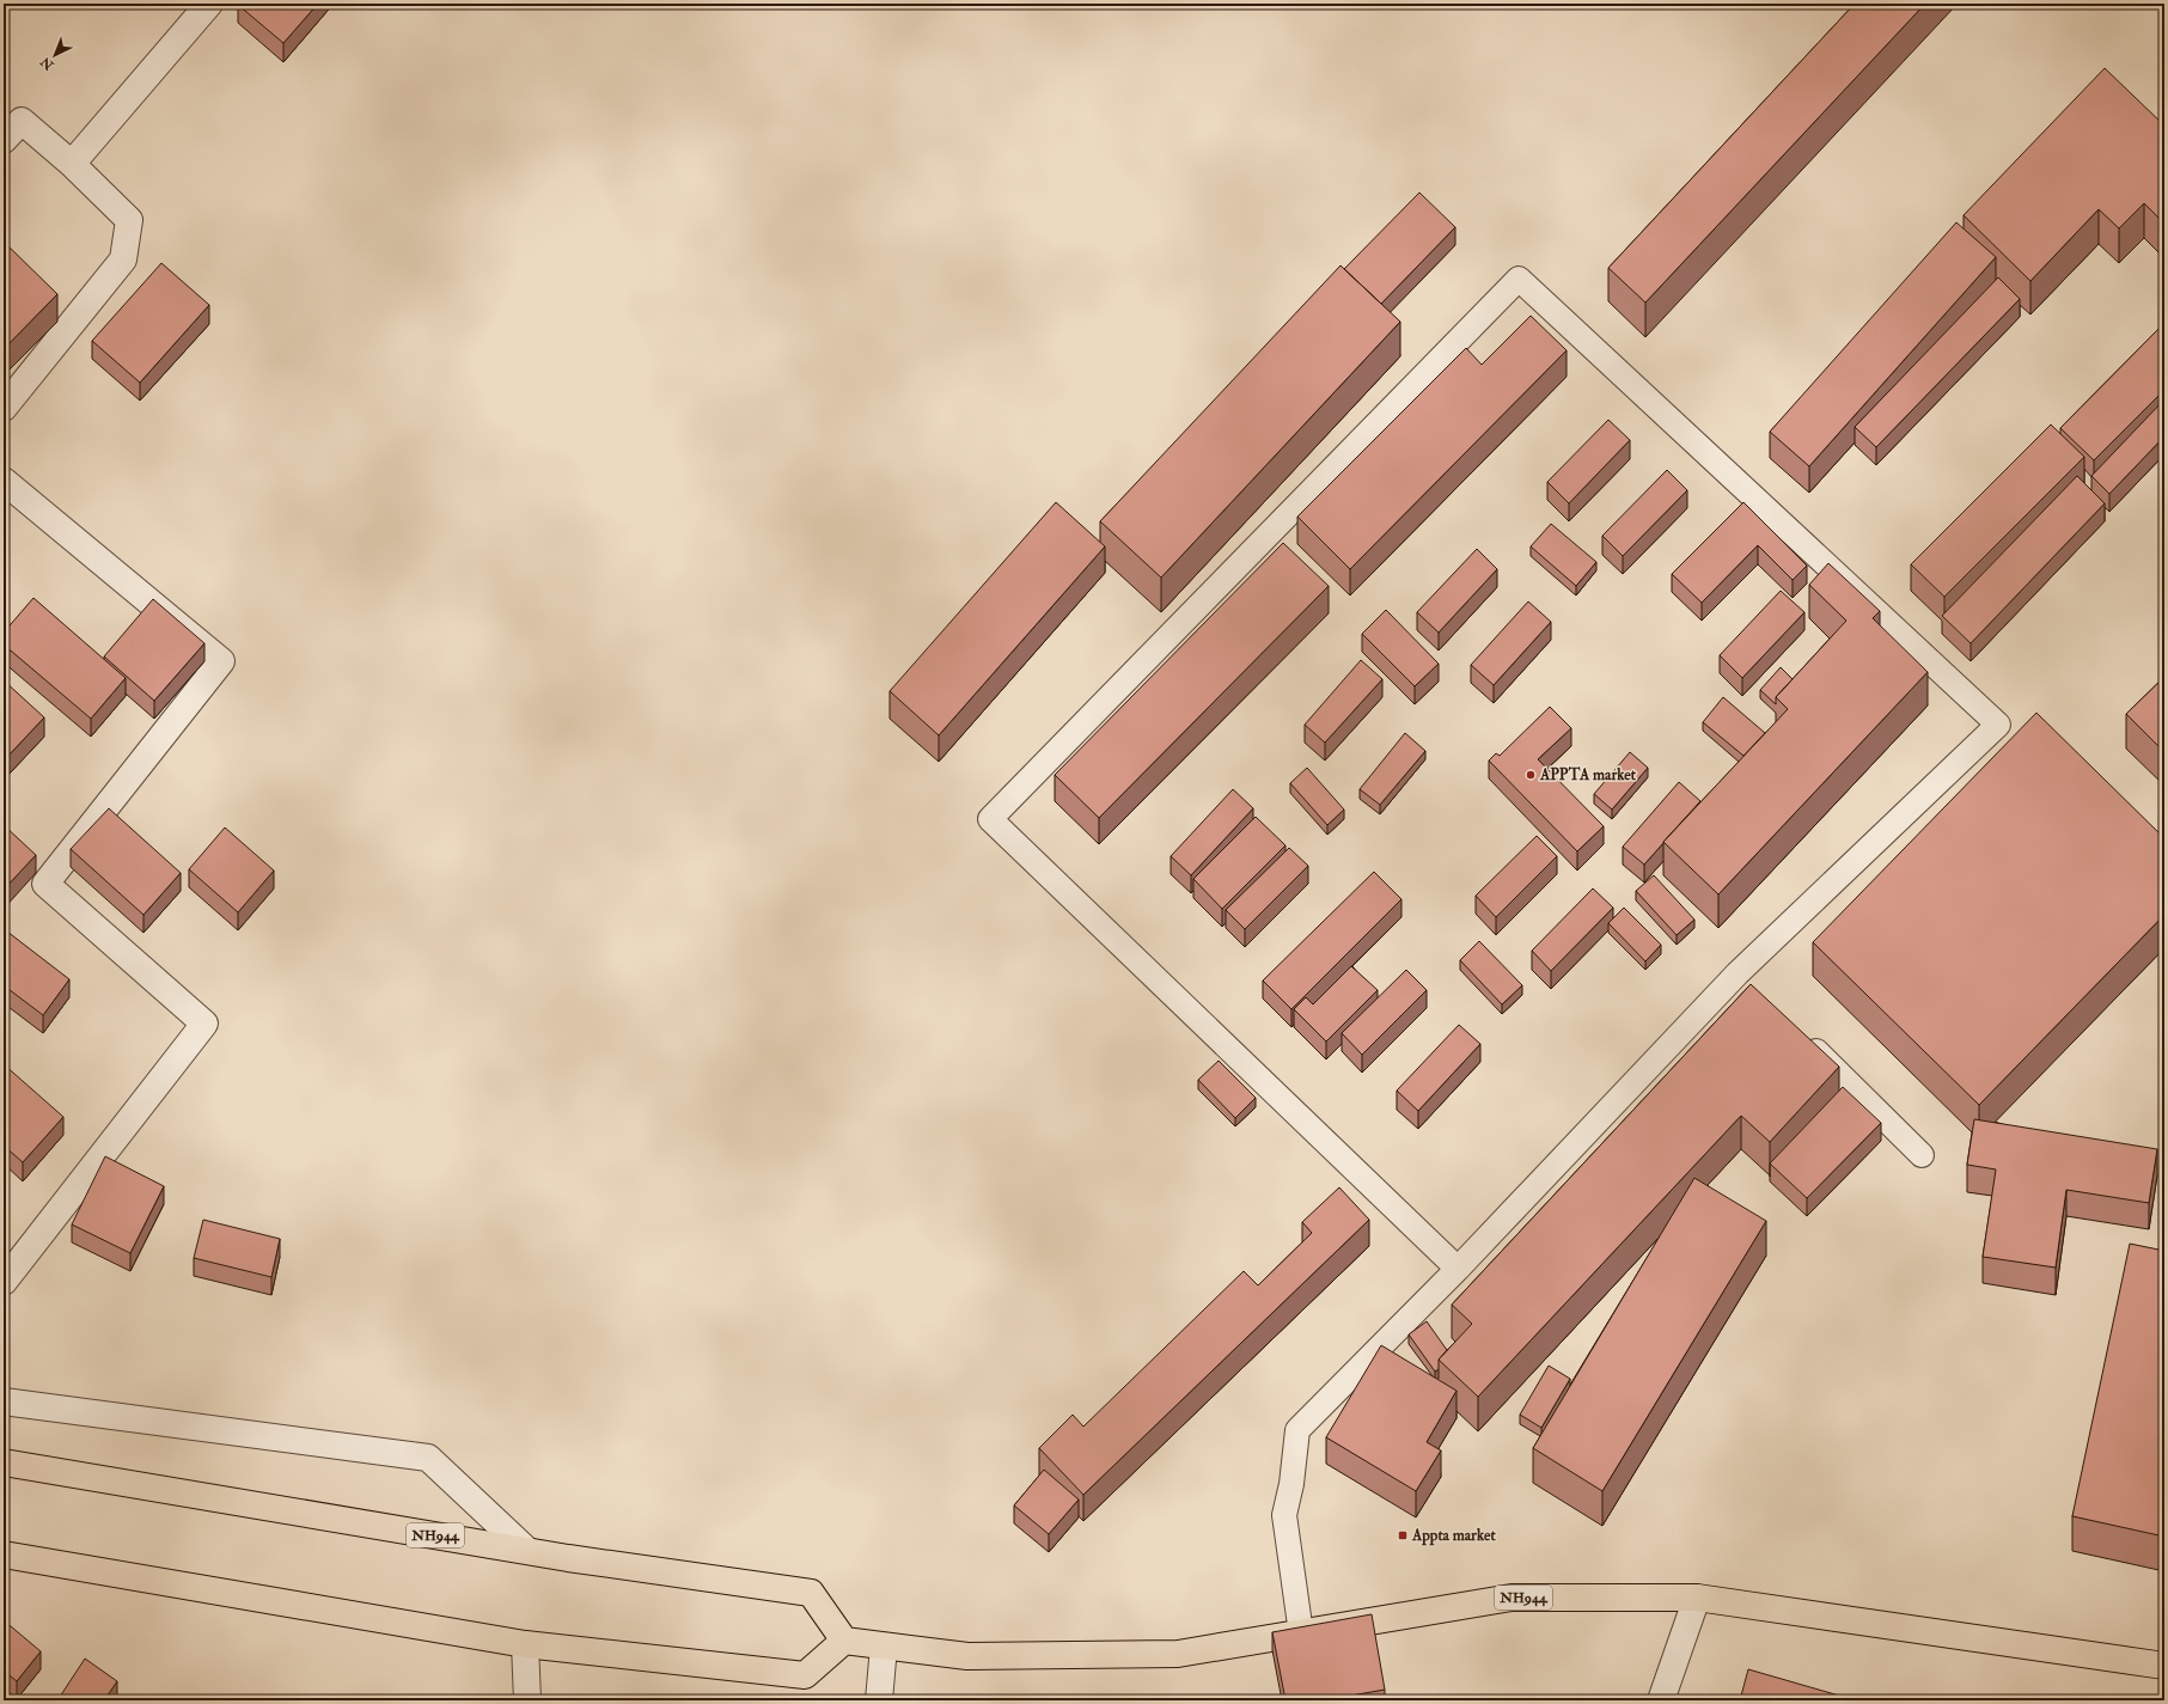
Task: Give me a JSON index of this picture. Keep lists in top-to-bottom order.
{
  "streets": {
    "highway": ["NH944"]
  },
  "places": {
    "other": ["APPTA market"],
    "transit": ["Appta market"]
  },
  "north": "bottom left"
}
